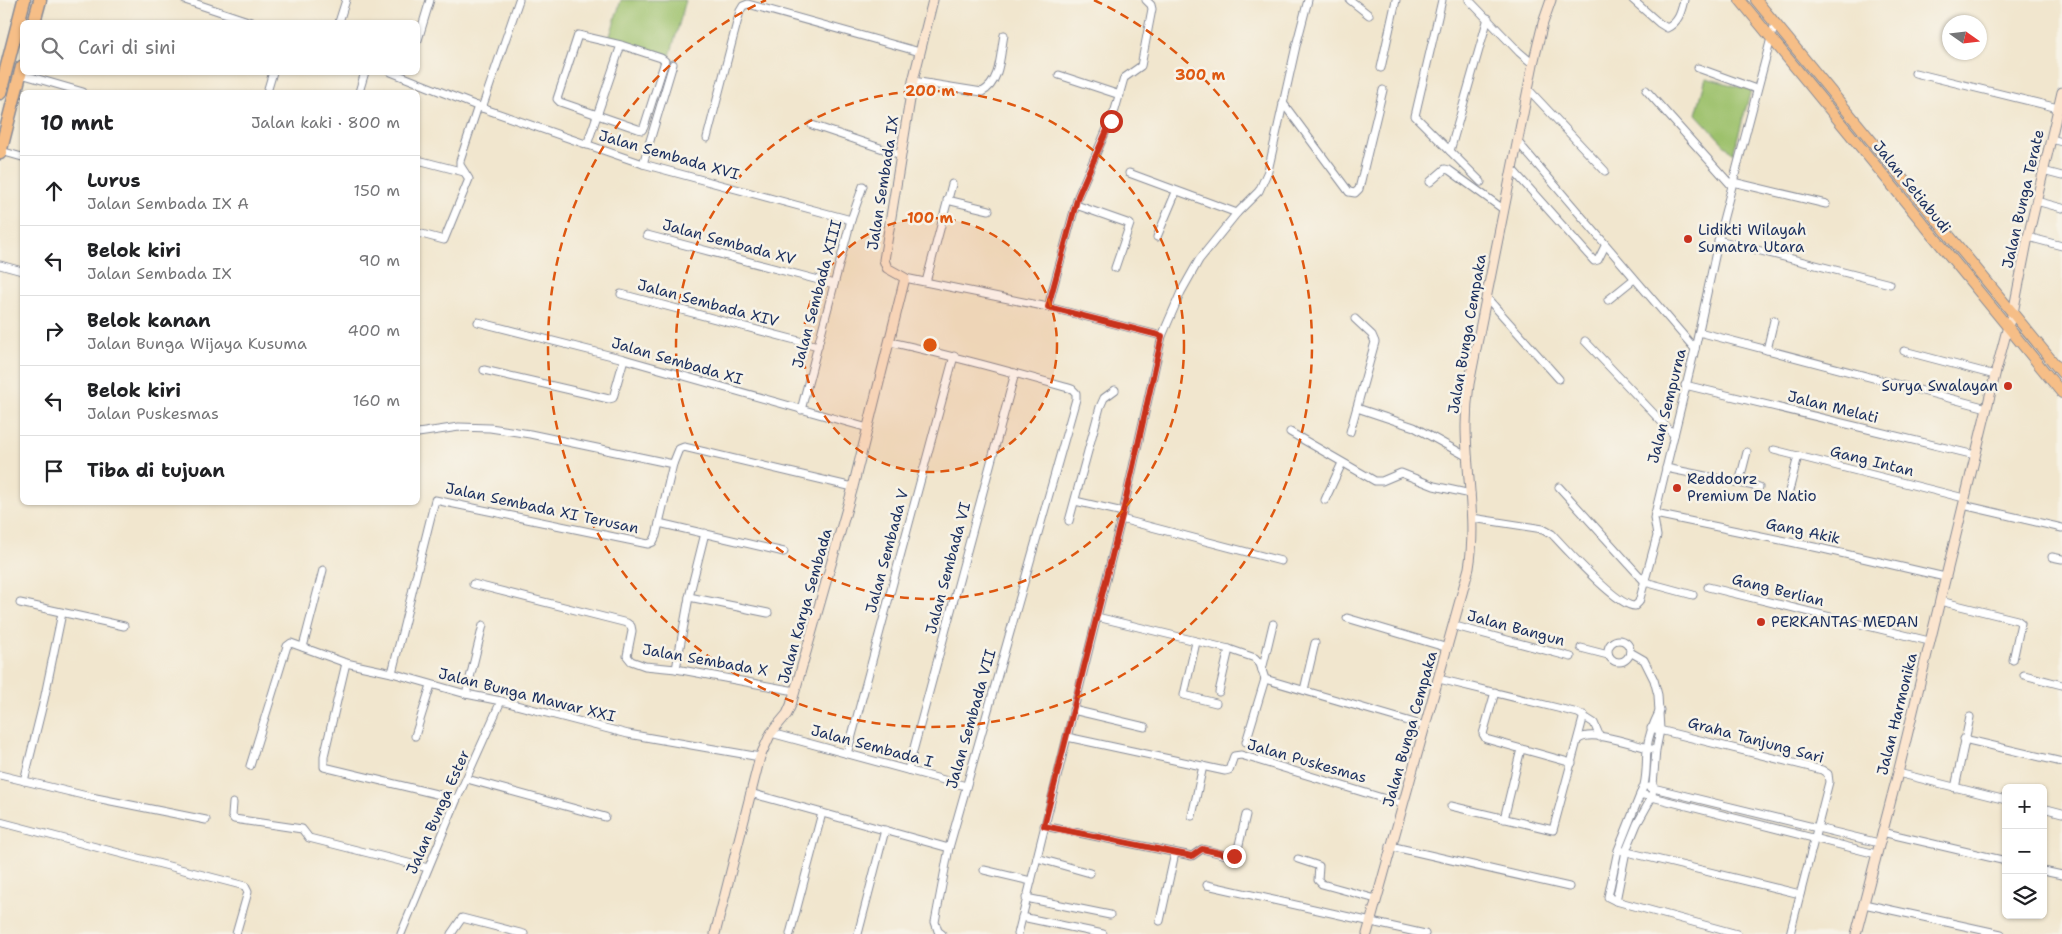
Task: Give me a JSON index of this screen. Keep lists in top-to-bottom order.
{
  "streets": {
    "main road": ["Jalan Setiabudi"],
    "street": [
      "Jalan Sembada XVI",
      "Jalan Sembada IX",
      "Jalan Bunga Terate",
      "Jalan Sembada XV",
      "Jalan Sembada XIII",
      "Jalan Sembada XIV",
      "Jalan Bunga Cempaka",
      "Jalan Sembada XI",
      "Jalan Sempurna",
      "Jalan Melati",
      "Gang Intan",
      "Jalan Sembada XI Terusan",
      "Gang Akik",
      "Jalan Sembada V",
      "Jalan Sembada VI",
      "Gang Berlian",
      "Jalan Karya Sembada",
      "Jalan Bangun",
      "Jalan Sembada X",
      "Jalan Bunga Mawar XXI",
      "Jalan Harmonika",
      "Jalan Sembada VII",
      "Graha Tanjung Sari",
      "Jalan Sembada I",
      "Jalan Puskesmas",
      "Jalan Bunga Ester"
    ]
  },
  "crossings": [
    ["Jalan Sembada XVI", "Jalan Sembada XIII"],
    ["Jalan Sembada IX", "Jalan Karya Sembada"],
    ["Jalan Setiabudi", "Jalan Bunga Terate"],
    ["Jalan Setiabudi", "Jalan Sempurna"],
    ["Jalan Setiabudi", "Jalan Harmonika"],
    ["Jalan Bunga Terate", "Jalan Harmonika"],
    ["Jalan Sembada XV", "Jalan Sembada XIII"],
    ["Jalan Sembada XIII", "Jalan Sembada XIV"],
    ["Jalan Sembada XIII", "Jalan Sembada XI"],
    ["Jalan Bunga Cempaka", "Jalan Sempurna"],
    ["Jalan Bunga Cempaka", "Jalan Bangun"],
    ["Jalan Bunga Cempaka", "Jalan Puskesmas"],
    ["Jalan Sembada XI", "Jalan Karya Sembada"],
    ["Jalan Sempurna", "Jalan Melati"],
    ["Jalan Sempurna", "Gang Akik"],
    ["Jalan Melati", "Jalan Harmonika"],
    ["Gang Intan", "Jalan Harmonika"],
    ["Jalan Sembada XI Terusan", "Jalan Bunga Mawar XXI"],
    ["Gang Akik", "Jalan Harmonika"],
    ["Jalan Sembada V", "Jalan Sembada I"],
    ["Jalan Sembada VI", "Jalan Sembada VII"],
    ["Jalan Sembada VI", "Jalan Sembada I"],
    ["Gang Berlian", "Jalan Harmonika"],
    ["Jalan Karya Sembada", "Jalan Sembada X"],
    ["Jalan Karya Sembada", "Jalan Bunga Mawar XXI"],
    ["Jalan Karya Sembada", "Jalan Sembada I"],
    ["Jalan Bunga Mawar XXI", "Jalan Bunga Ester"],
    ["Jalan Sembada VII", "Jalan Sembada I"]
  ],
  "places": [
    "Lidikti Wilayah Sumatra Utara",
    "Surya Swalayan",
    "Reddoorz Premium De Natio",
    "PERKANTAS MEDAN"
  ],
  "north": "right",
  "page": {
    "search": "Cari di sini",
    "heading": ["10 mnt", "Jalan kaki · 800 m"],
    "list": [
      ["Lurus", "Jalan Sembada IX A", "150 m"],
      ["Belok kiri", "Jalan Sembada IX", "90 m"],
      ["Belok kanan", "Jalan Bunga Wijaya Kusuma", "400 m"],
      ["Belok kiri", "Jalan Puskesmas", "160 m"],
      "Tiba di tujuan"
    ],
    "map_buttons": ["+", "−"]
  },
  "rings": ["300 m", "200 m", "100 m"]
}
